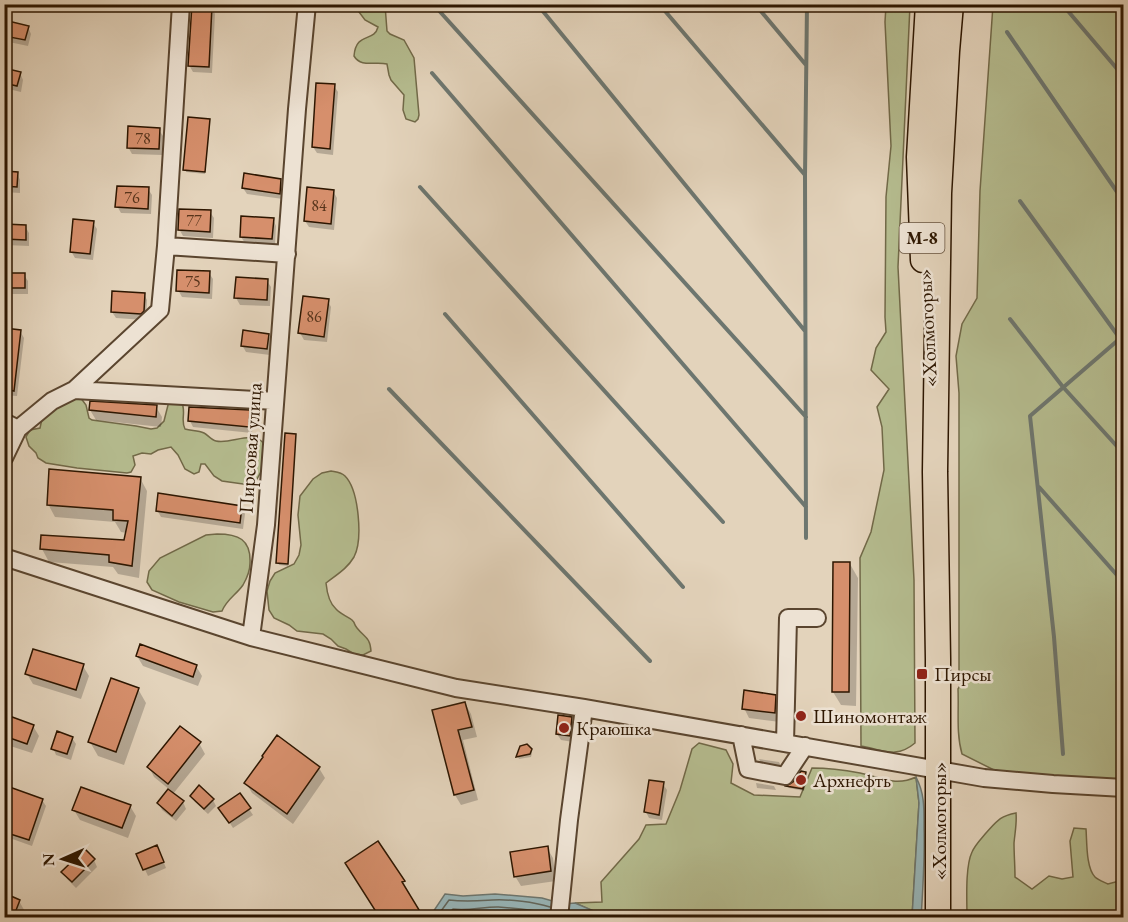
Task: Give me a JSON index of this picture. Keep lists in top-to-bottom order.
{
  "streets": {
    "highway": ["М-8", "«Холмогоры»"],
    "street": ["Пирсовая улица"]
  },
  "places": {
    "transit": ["Пирсы"],
    "other": ["Шиномонтаж", "Краюшка", "Архнефть"]
  },
  "house_numbers": [
    "78",
    "76",
    "84",
    "77",
    "75",
    "86"
  ],
  "north": "left"
}
